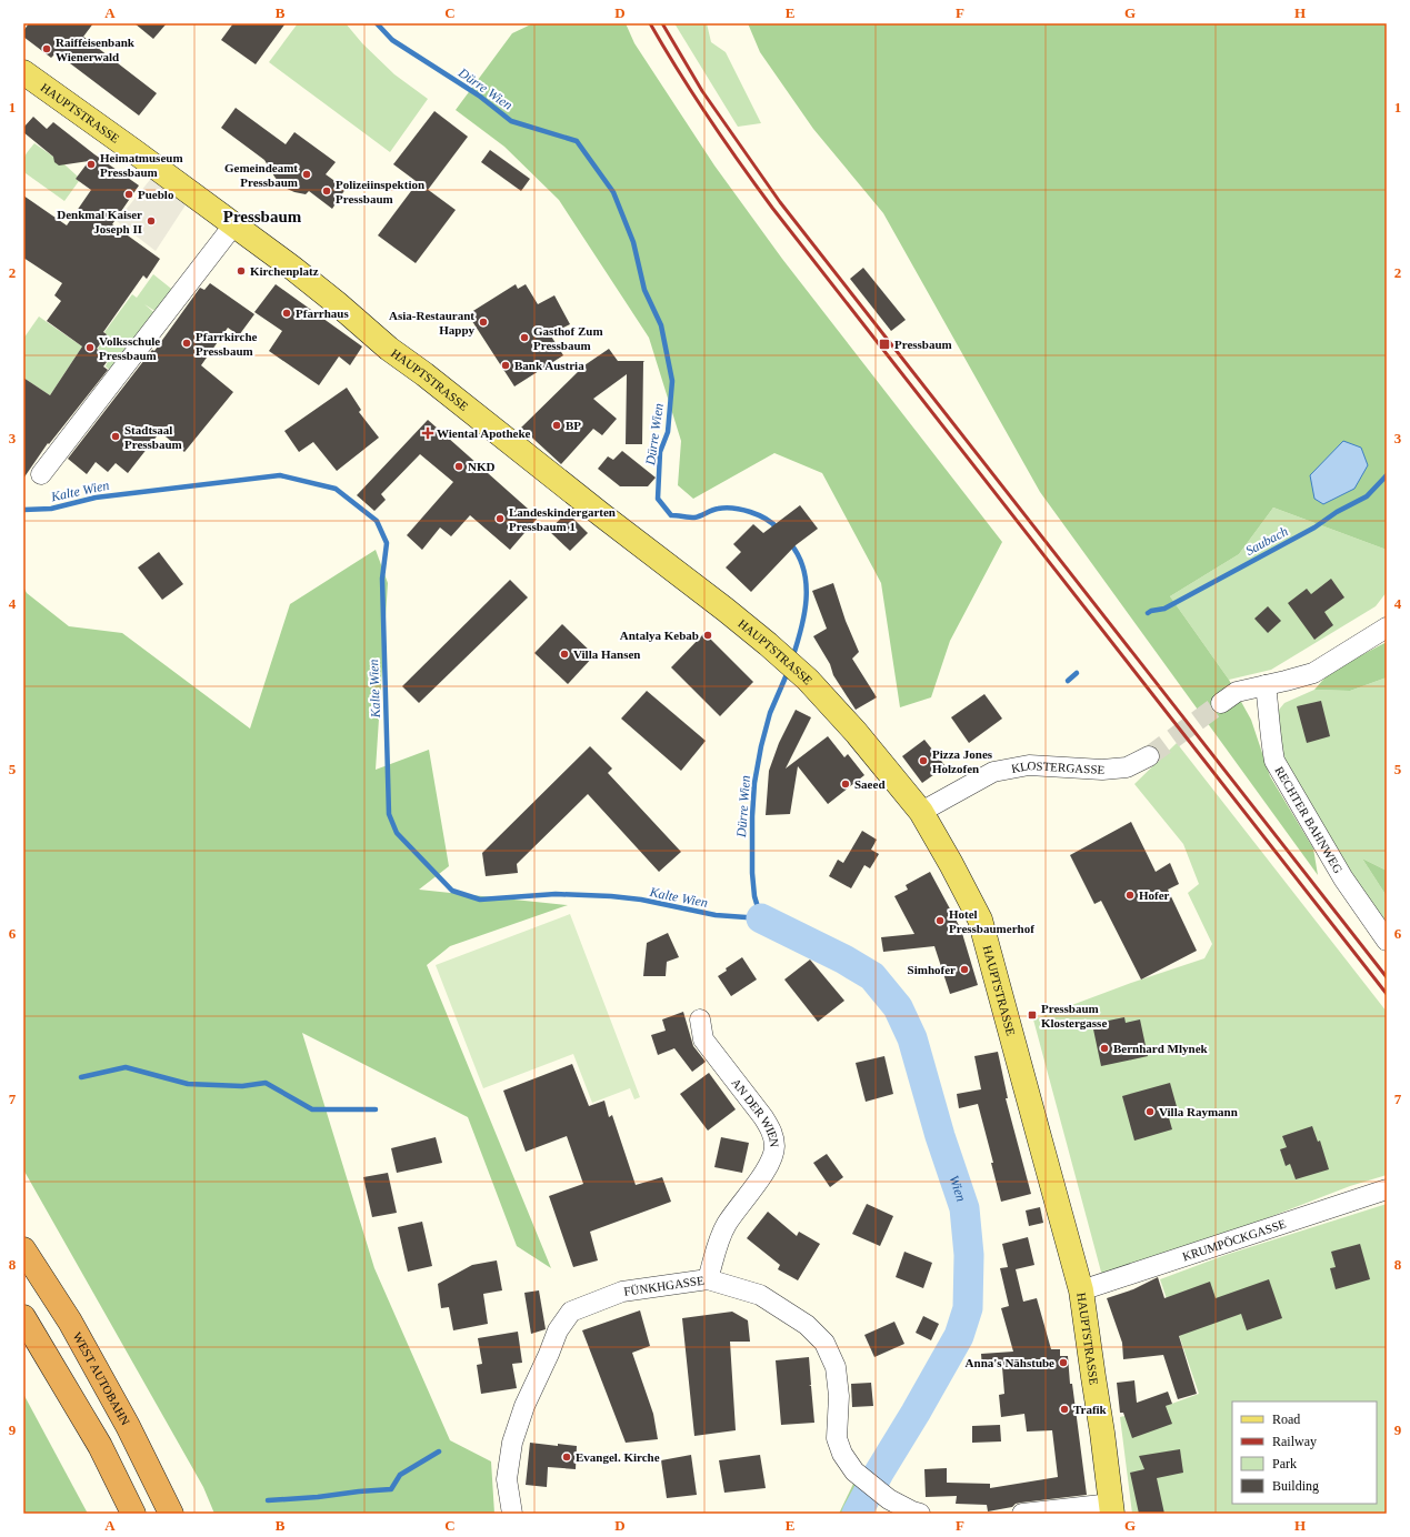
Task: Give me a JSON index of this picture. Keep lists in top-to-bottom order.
{
  "streets": {
    "highway": ["WEST AUTOBAHN"],
    "main road": ["HAUPTSTRASSE"],
    "street": [
      "KLOSTERGASSE",
      "RECHTER BAHNWEG",
      "AN DER WIEN",
      "KRUMPÖCKGASSE",
      "FÜNKHGASSE"
    ]
  },
  "crossings": [
    ["HAUPTSTRASSE", "KLOSTERGASSE"],
    ["HAUPTSTRASSE", "KRUMPÖCKGASSE"],
    ["AN DER WIEN", "FÜNKHGASSE"]
  ],
  "districts": ["Pressbaum"],
  "water": [
    "Dürre Wien",
    "Kalte Wien",
    "Saubach",
    "Wien"
  ],
  "places": {
    "other": [
      "Raiffeisenbank Wienerwald",
      "Heimatmuseum Pressbaum",
      "Gemeindeamt Pressbaum",
      "Polizeiinspektion Pressbaum",
      "Pueblo",
      "Denkmal Kaiser Joseph II",
      "Kirchenplatz",
      "Pfarrhaus",
      "Asia-Restaurant Happy",
      "Gasthof Zum Pressbaum",
      "Pfarrkirche Pressbaum",
      "Volksschule Pressbaum",
      "Bank Austria",
      "BP",
      "Stadtsaal Pressbaum",
      "NKD",
      "Landeskindergarten Pressbaum 1",
      "Antalya Kebab",
      "Villa Hansen",
      "Pizza Jones Holzofen",
      "Saeed",
      "Hofer",
      "Hotel Pressbaumerhof",
      "Simhofer",
      "Bernhard Mlynek",
      "Villa Raymann",
      "Anna's Nähstube",
      "Trafik",
      "Evangel. Kirche"
    ],
    "transit": ["Pressbaum", "Pressbaum Klostergasse"],
    "health": ["Wiental Apotheke"]
  },
  "legend": [
    "Road",
    "Railway",
    "Park",
    "Building"
  ],
  "grid": {
    "columns": [
      "A",
      "B",
      "C",
      "D",
      "E",
      "F",
      "G",
      "H"
    ],
    "rows": [
      "1",
      "2",
      "3",
      "4",
      "5",
      "6",
      "7",
      "8",
      "9"
    ]
  }
}
